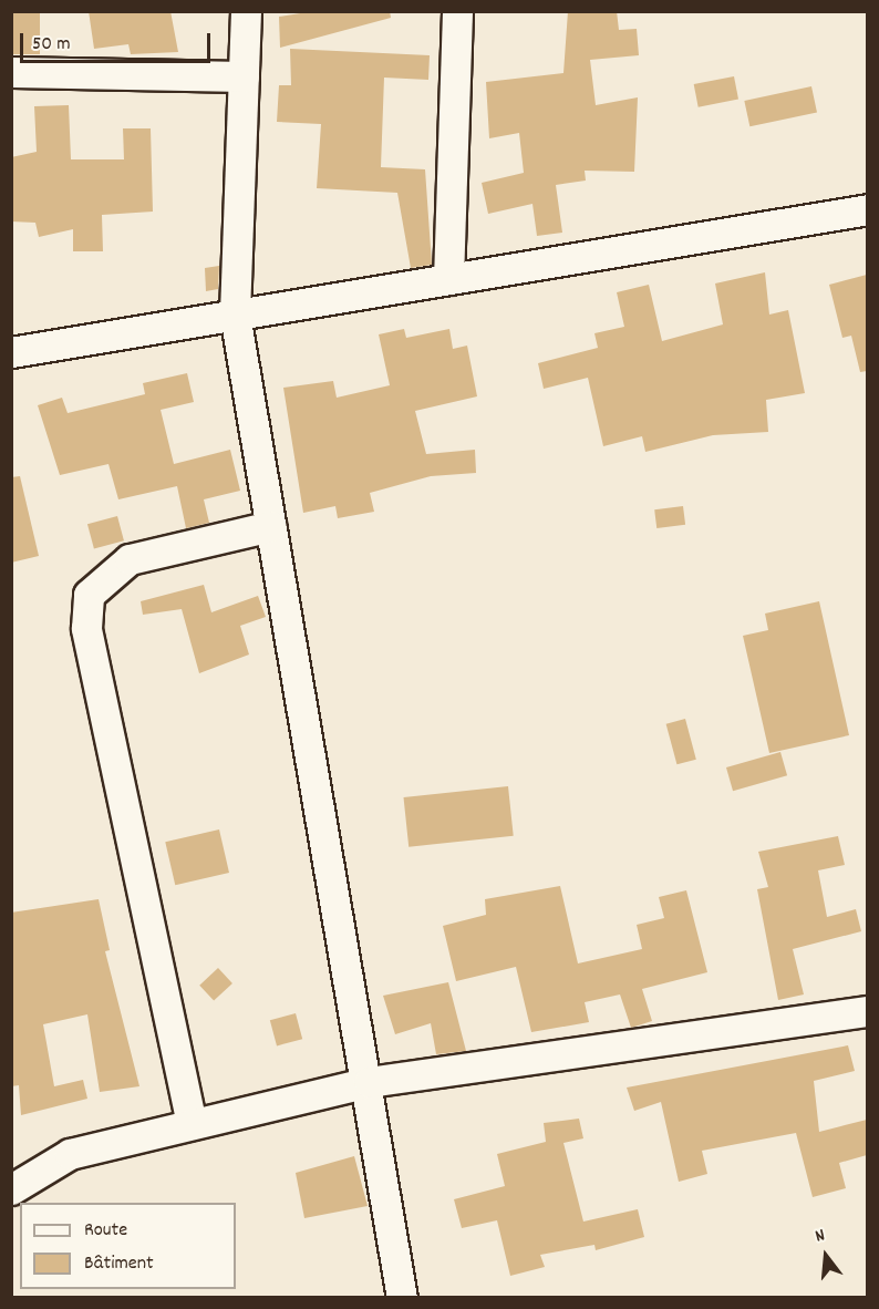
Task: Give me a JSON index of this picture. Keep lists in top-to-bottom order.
{
  "legend": ["Route", "Bâtiment"],
  "scale_bar": "50 m",
  "north": "top"
}
